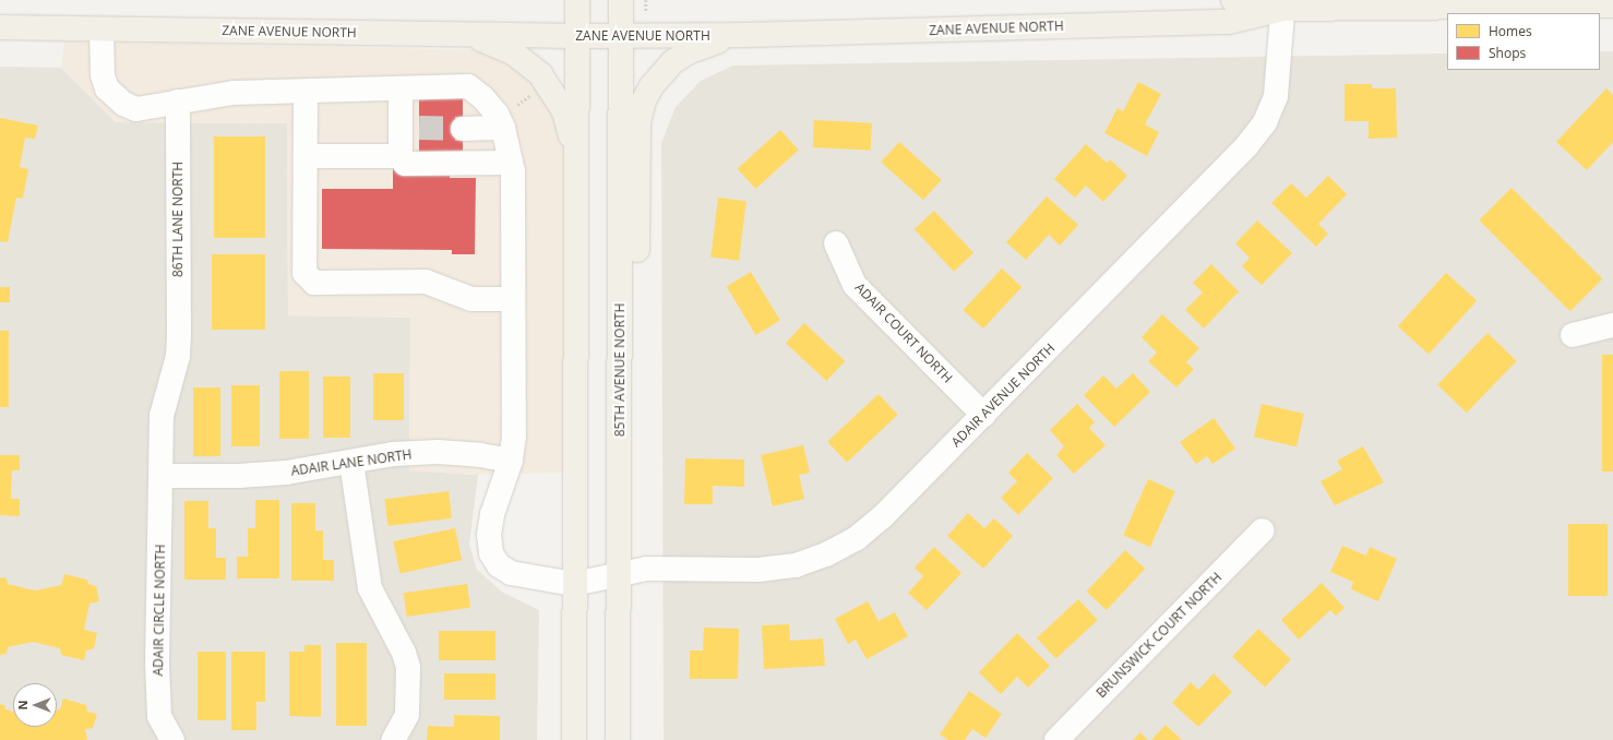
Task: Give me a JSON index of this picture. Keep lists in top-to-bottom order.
{
  "streets": {
    "main road": ["ZANE AVENUE NORTH", "85TH AVENUE NORTH"],
    "street": [
      "86TH LANE NORTH",
      "ADAIR COURT NORTH",
      "ADAIR AVENUE NORTH",
      "ADAIR LANE NORTH",
      "ADAIR CIRCLE NORTH",
      "BRUNSWICK COURT NORTH"
    ]
  },
  "crossings": [
    ["ZANE AVENUE NORTH", "85TH AVENUE NORTH"],
    ["ZANE AVENUE NORTH", "ADAIR AVENUE NORTH"],
    ["86TH LANE NORTH", "ADAIR LANE NORTH"],
    ["86TH LANE NORTH", "ADAIR CIRCLE NORTH"],
    ["ADAIR COURT NORTH", "ADAIR AVENUE NORTH"],
    ["85TH AVENUE NORTH", "ADAIR AVENUE NORTH"],
    ["ADAIR LANE NORTH", "ADAIR CIRCLE NORTH"]
  ],
  "legend": ["Homes", "Shops"],
  "north": "left"
}
